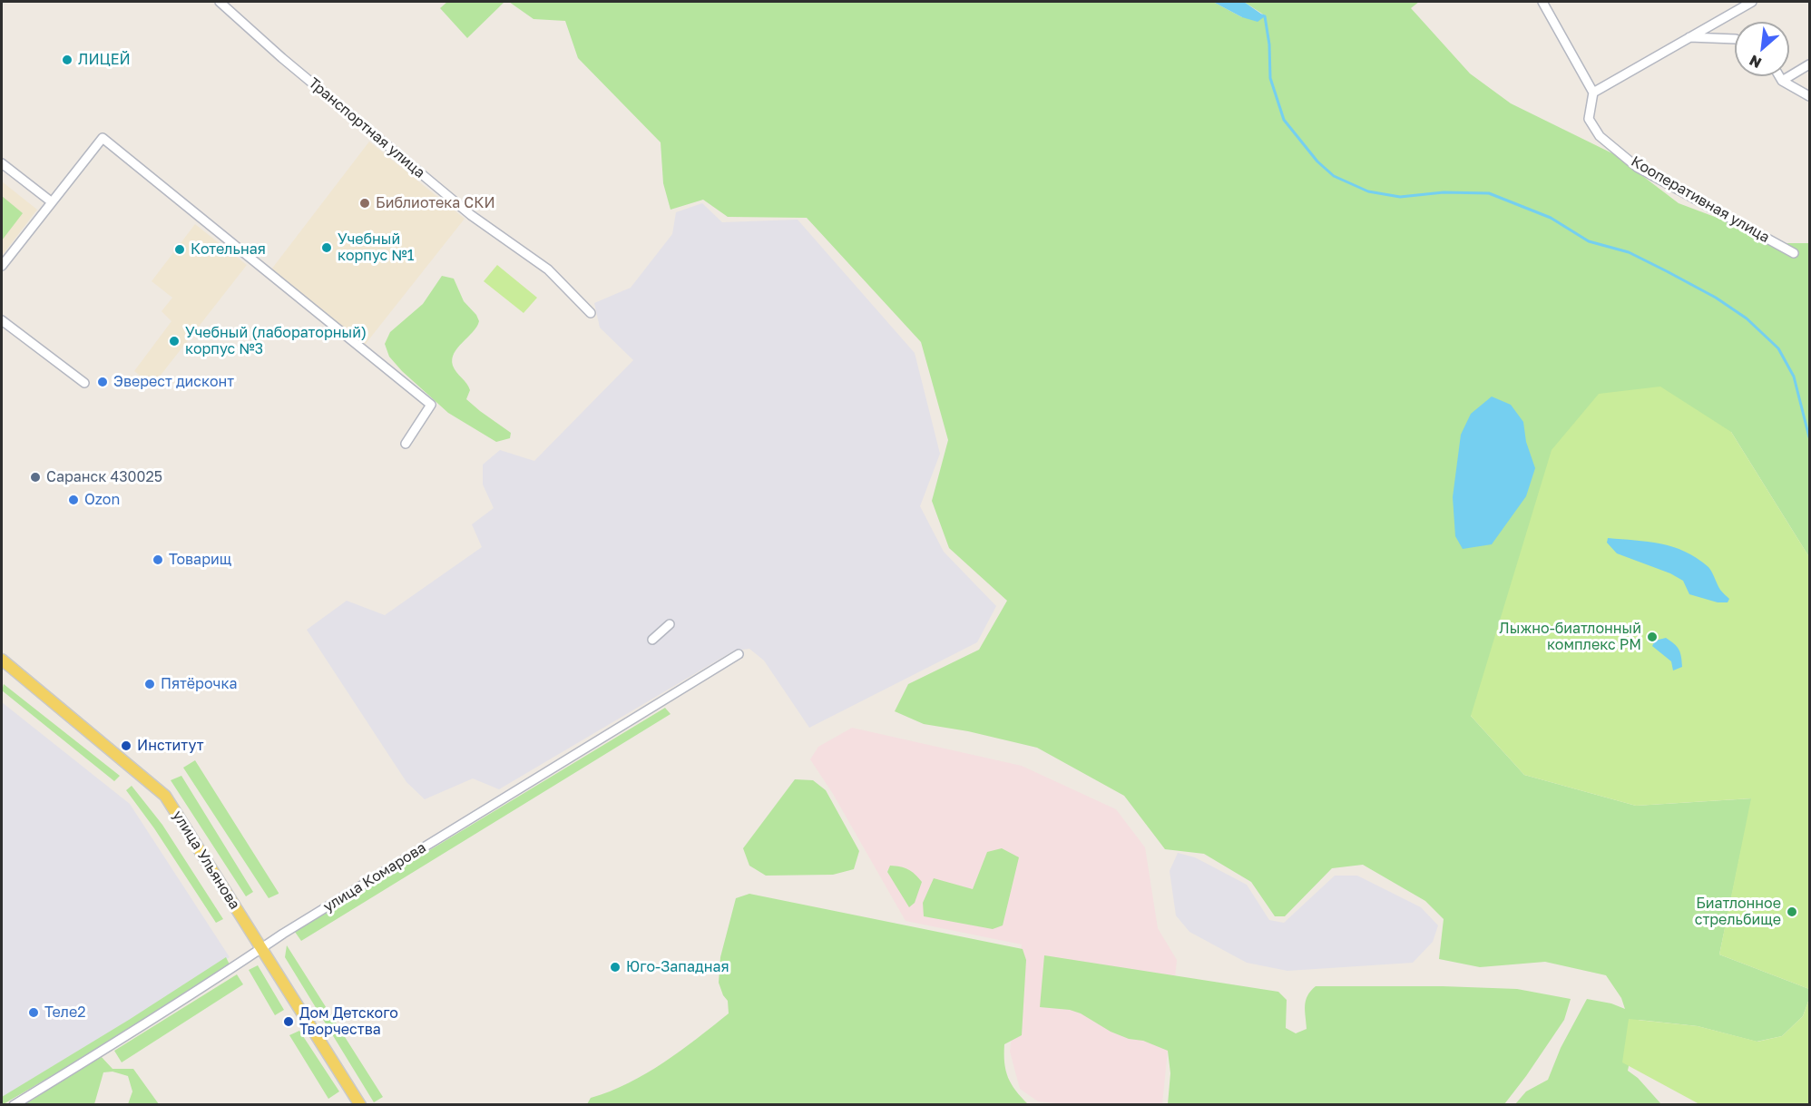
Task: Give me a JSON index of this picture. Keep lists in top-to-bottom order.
{
  "streets": {
    "main road": ["улица Ульянова"],
    "street": ["Транспортная улица", "Кооперативная улица", "улица Комарова"]
  },
  "crossings": [
    ["улица Ульянова", "улица Комарова"]
  ],
  "places": [
    "ЛИЦЕЙ",
    "Библиотека СКИ",
    "Учебный корпус №1",
    "Котельная",
    "Учебный (лабораторный) корпус №3",
    "Эверест дисконт",
    "Саранск 430025",
    "Ozon",
    "Товарищ",
    "Лыжно-биатлонный комплекс РМ",
    "Пятёрочка",
    "Институт",
    "Биатлонное стрельбище",
    "Юго-Западная",
    "Теле2",
    "Дом Детского Творчества"
  ],
  "north": "bottom left"
}
